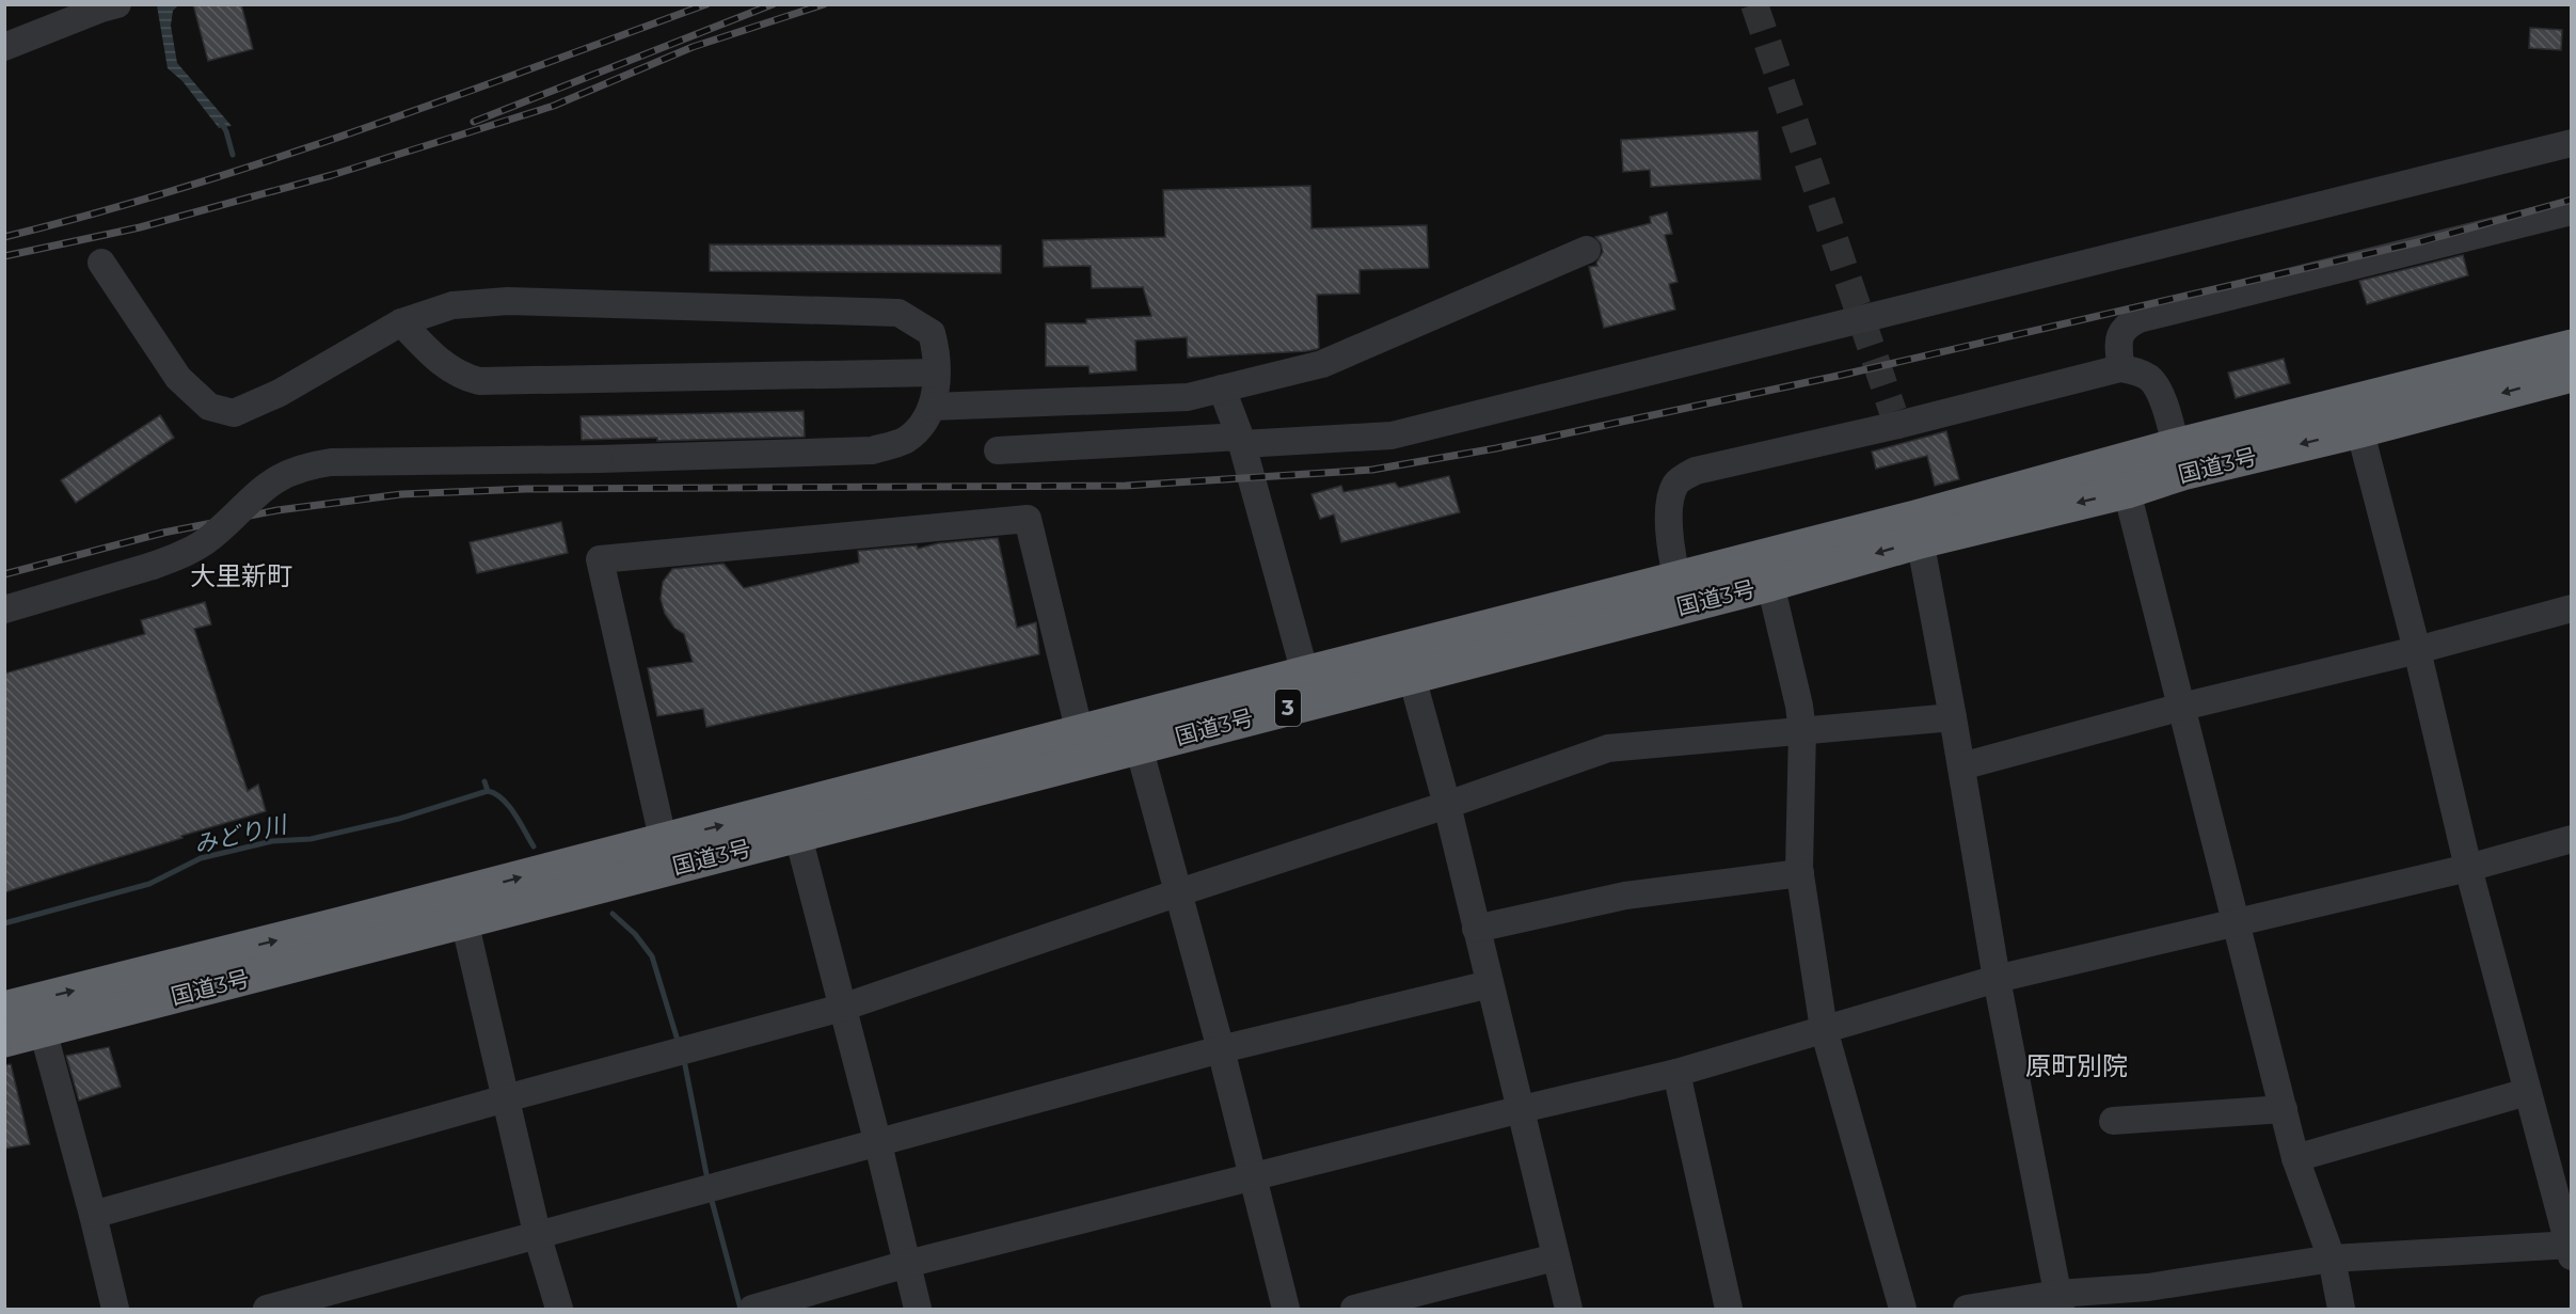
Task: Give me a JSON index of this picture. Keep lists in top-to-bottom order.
{
  "streets": {
    "highway": ["国道3号", "3"]
  },
  "districts": ["大里新町", "原町別院"],
  "water": ["みどり川"]
}
